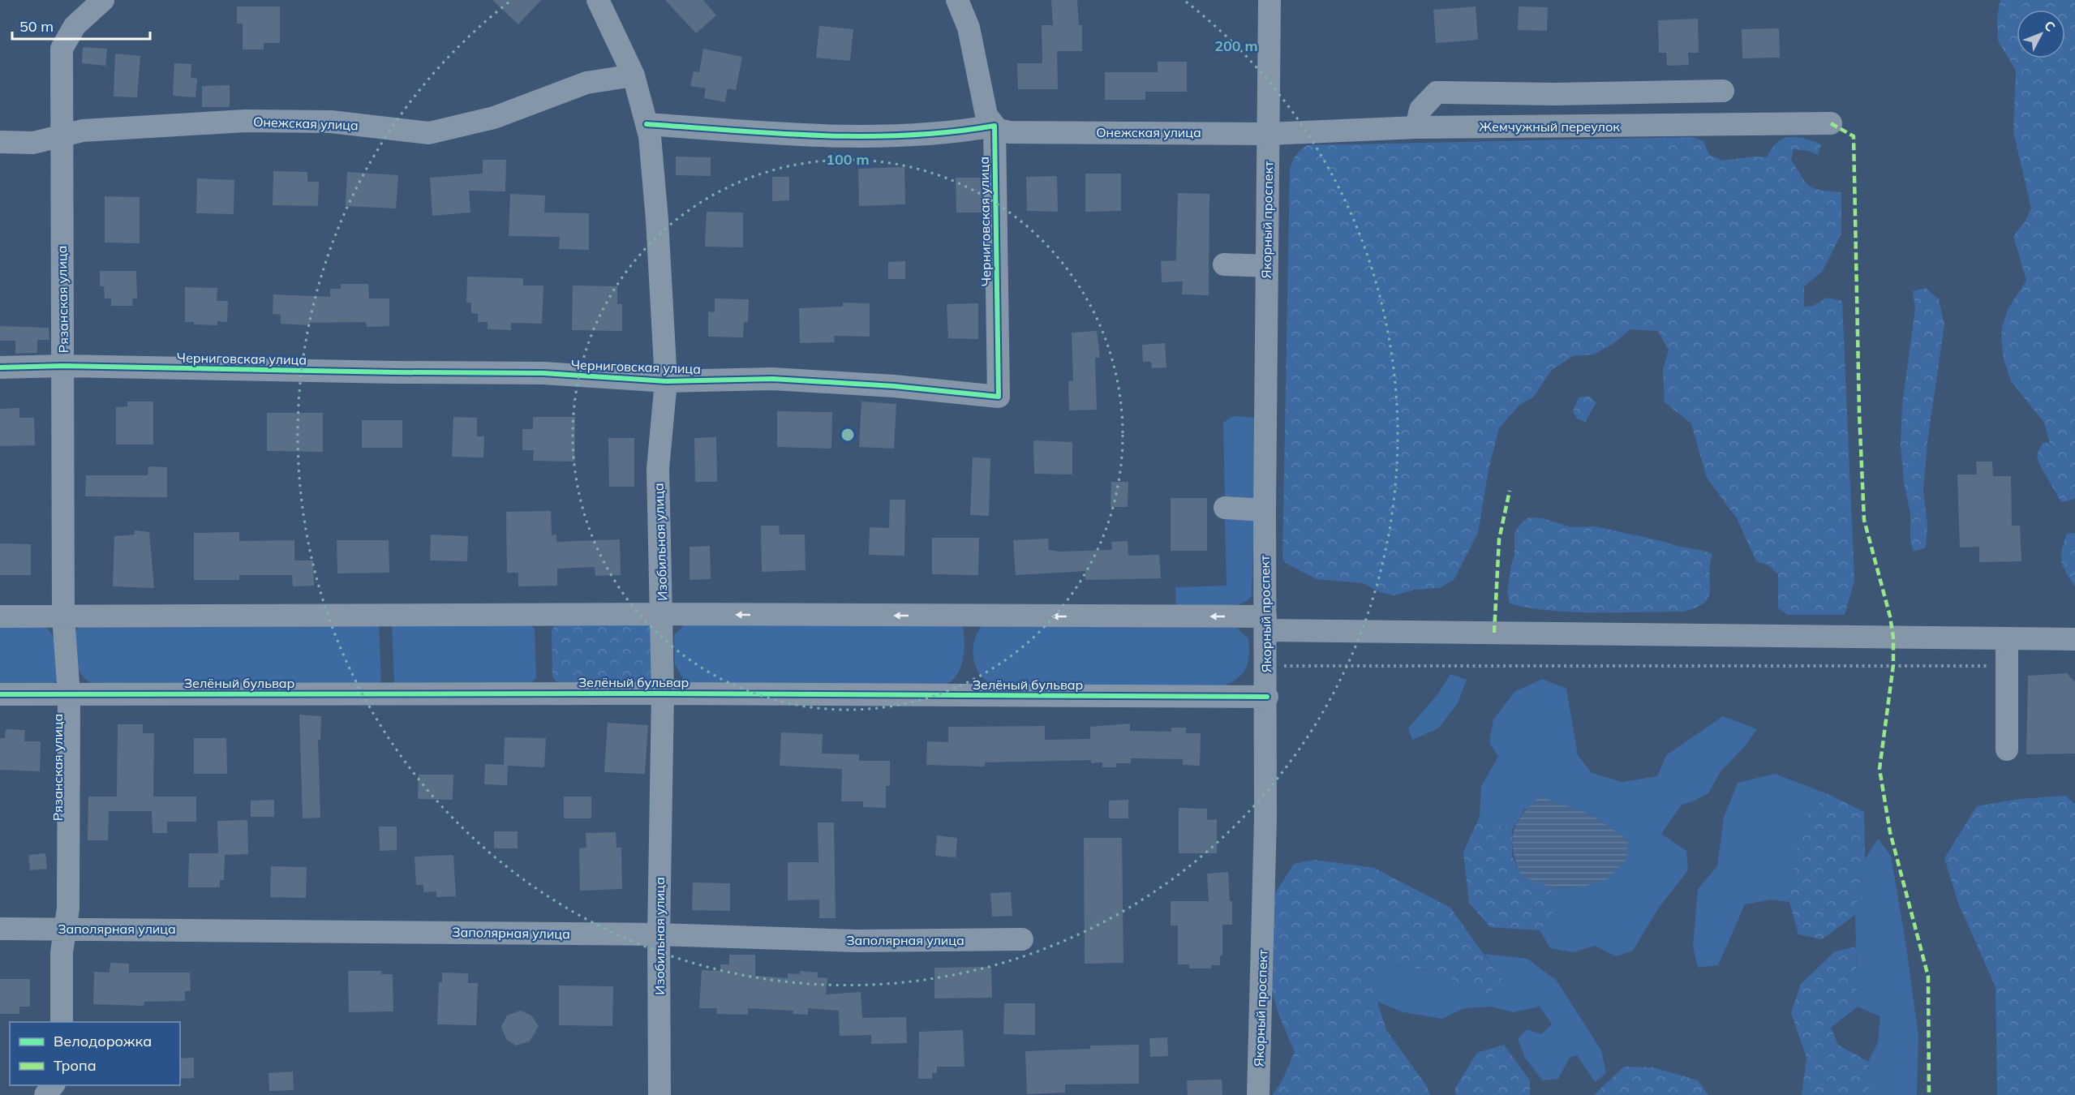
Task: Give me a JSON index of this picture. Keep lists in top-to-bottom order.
{
  "streets": {
    "street": [
      "Онежская улица",
      "Жемчужный переулок",
      "Якорный проспект",
      "Черниговская улица",
      "Рязанская улица",
      "Изобильная улица",
      "Зелёный бульвар",
      "Заполярная улица"
    ]
  },
  "crossings": [
    ["Онежская улица", "Жемчужный переулок"],
    ["Онежская улица", "Якорный проспект"],
    ["Онежская улица", "Черниговская улица"],
    ["Онежская улица", "Рязанская улица"],
    ["Онежская улица", "Изобильная улица"],
    ["Жемчужный переулок", "Якорный проспект"],
    ["Якорный проспект", "Зелёный бульвар"],
    ["Черниговская улица", "Рязанская улица"],
    ["Черниговская улица", "Изобильная улица"],
    ["Рязанская улица", "Зелёный бульвар"],
    ["Рязанская улица", "Заполярная улица"],
    ["Изобильная улица", "Зелёный бульвар"],
    ["Изобильная улица", "Заполярная улица"]
  ],
  "legend": ["Велодорожка", "Тропа"],
  "scale_bar": "50 m",
  "north": "top right",
  "rings": ["200 m", "100 m"]
}
